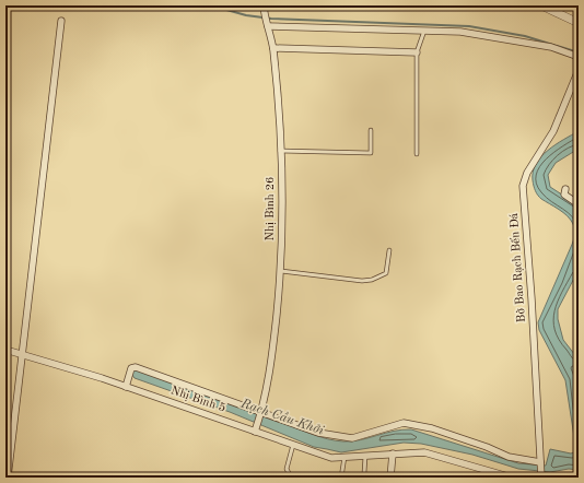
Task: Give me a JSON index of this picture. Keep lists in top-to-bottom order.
{
  "streets": {
    "street": ["Nhị Bình 26", "Bờ Bao Rạch Bến Đá", "Nhị Bình 5"]
  },
  "crossings": [
    ["Nhị Bình 26", "Nhị Bình 5"]
  ],
  "water": ["Rạch Cầu Khởi"]
}
